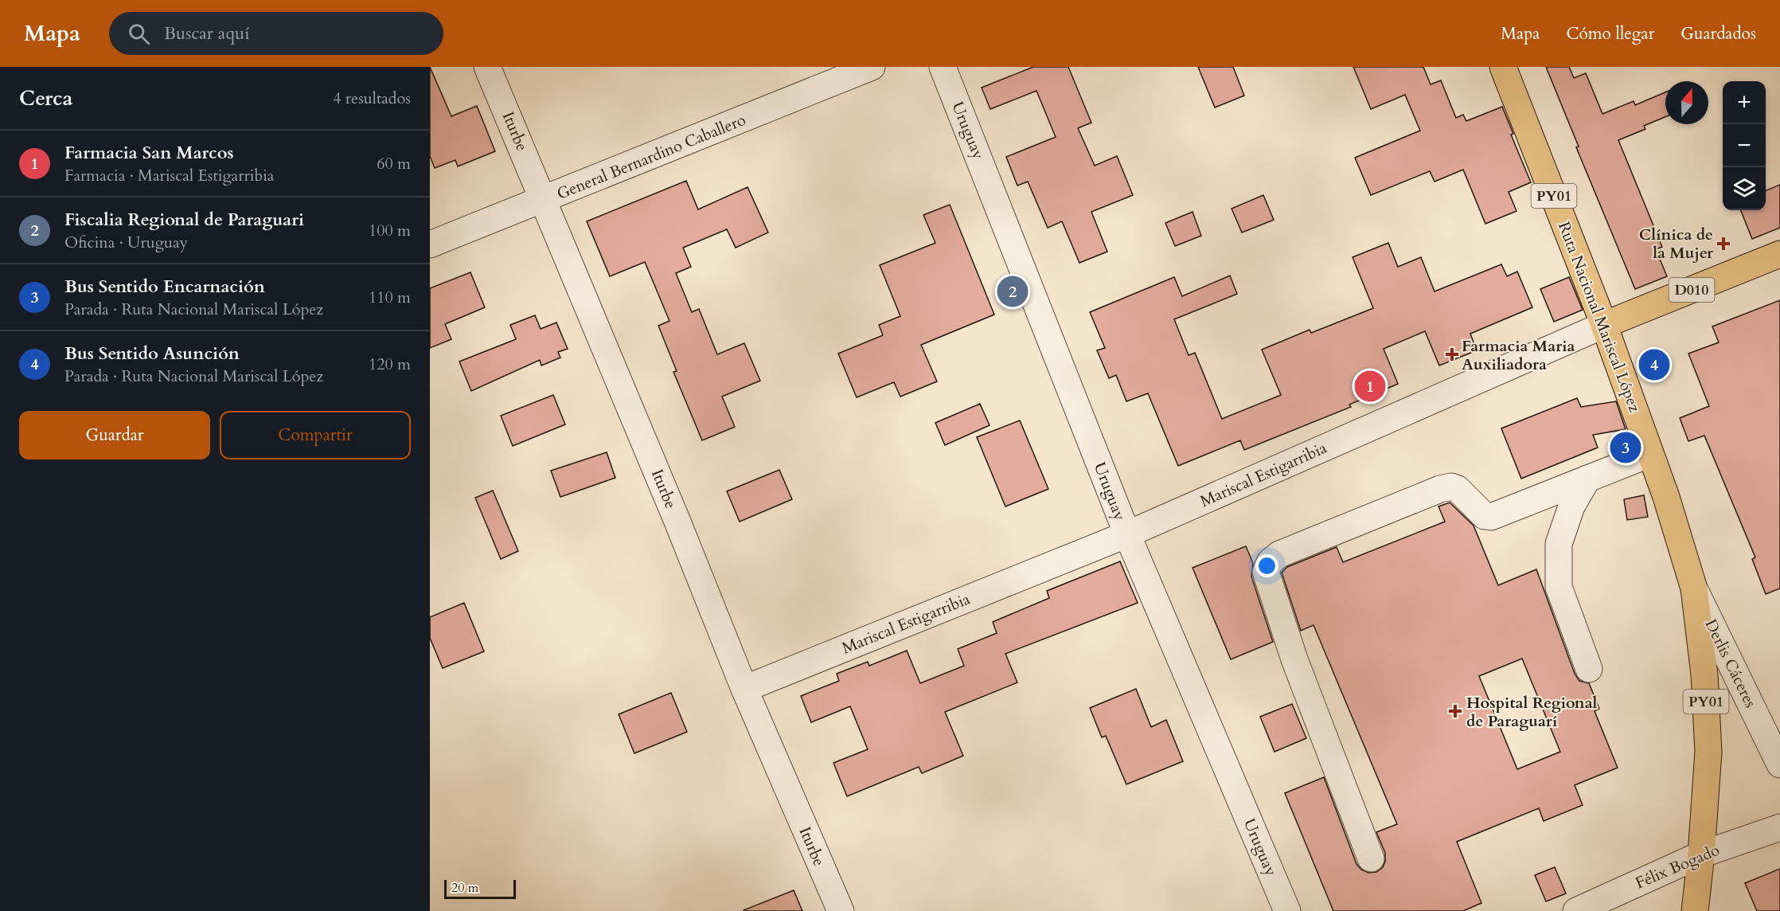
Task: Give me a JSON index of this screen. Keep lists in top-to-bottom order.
{
  "streets": {
    "main road": [
      "PY01",
      "D010",
      "Ruta Nacional Mariscal López",
      "Mariscal Estigarribia"
    ],
    "street": [
      "Uruguay",
      "Iturbe",
      "General Bernardino Caballero",
      "Derlis Cáceres",
      "Félix Bogado"
    ]
  },
  "crossings": [
    ["Uruguay", "Mariscal Estigarribia"],
    ["Iturbe", "General Bernardino Caballero"],
    ["Iturbe", "Mariscal Estigarribia"],
    ["Ruta Nacional Mariscal López", "Mariscal Estigarribia"],
    ["Ruta Nacional Mariscal López", "Derlis Cáceres"],
    ["Ruta Nacional Mariscal López", "Félix Bogado"]
  ],
  "places": {
    "health": ["Clínica de la Mujer", "Farmacia Maria Auxiliadora", "Hospital Regional de Paraguarí"]
  },
  "scale_bar": "20 m",
  "north": "top",
  "page": {
    "header": "Mapa",
    "search": "Buscar aquí",
    "nav": ["Mapa", "Cómo llegar", "Guardados"],
    "heading": ["Cerca", "4 resultados"],
    "map_buttons": ["+", "−"],
    "list": [
      {
        "mark": "1",
        "name": "Farmacia San Marcos",
        "note": "Farmacia · Mariscal Estigarribia",
        "value": "60 m"
      },
      {
        "mark": "2",
        "name": "Fiscalia Regional de Paraguari",
        "note": "Oficina · Uruguay",
        "value": "100 m"
      },
      {
        "mark": "3",
        "name": "Bus Sentido Encarnación",
        "note": "Parada · Ruta Nacional Mariscal López",
        "value": "110 m"
      },
      {
        "mark": "4",
        "name": "Bus Sentido Asunción",
        "note": "Parada · Ruta Nacional Mariscal López",
        "value": "120 m"
      }
    ],
    "pins": [
      "2",
      "4",
      "1",
      "3"
    ],
    "buttons": ["Guardar", "Compartir"],
    "scale": "20 m"
  }
}
